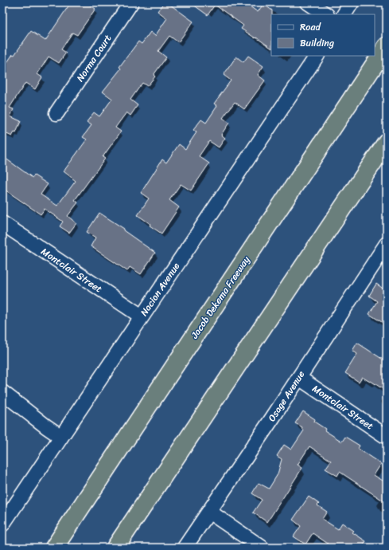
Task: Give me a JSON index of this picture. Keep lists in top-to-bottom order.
{
  "streets": {
    "highway": ["Jacob Dekema Freeway"],
    "street": [
      "Norma Court",
      "Montclair Street",
      "Nacion Avenue",
      "Osage Avenue"
    ]
  },
  "crossings": [
    ["Montclair Street", "Nacion Avenue"],
    ["Montclair Street", "Osage Avenue"]
  ],
  "legend": ["Road", "Building"]
}
